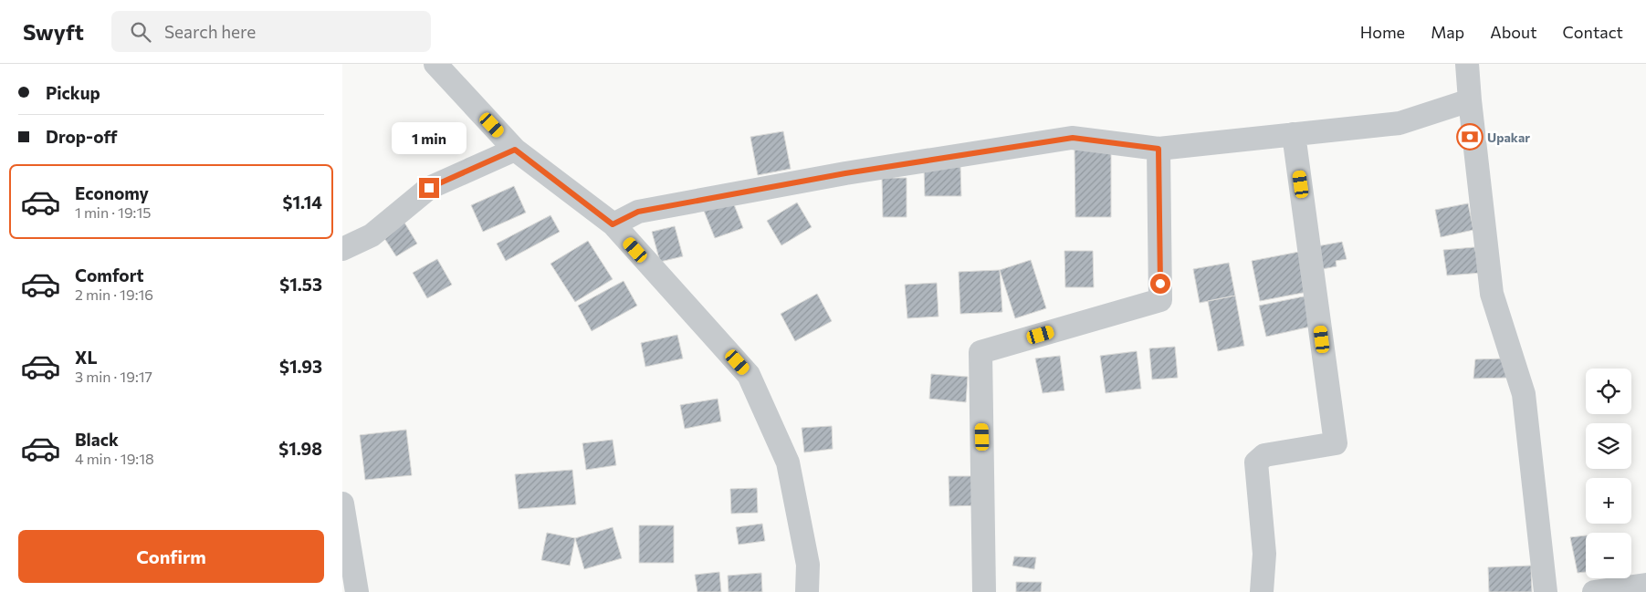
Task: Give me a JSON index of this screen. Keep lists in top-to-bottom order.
{
  "places": {
    "bank": ["Upakar"]
  },
  "page": {
    "header": "Swyft",
    "search": "Search here",
    "nav": [
      "Home",
      "Map",
      "About",
      "Contact"
    ],
    "banner": ["Pickup", "Drop-off"],
    "bubble": "1 min",
    "list": [
      {
        "name": "Economy",
        "note": "1 min · 19:15",
        "value": "$1.14"
      },
      {
        "name": "Comfort",
        "note": "2 min · 19:16",
        "value": "$1.53"
      },
      {
        "name": "XL",
        "note": "3 min · 19:17",
        "value": "$1.93"
      },
      {
        "name": "Black",
        "note": "4 min · 19:18",
        "value": "$1.98"
      }
    ],
    "map_buttons": ["+", "−"],
    "buttons": "Confirm"
  }
}
